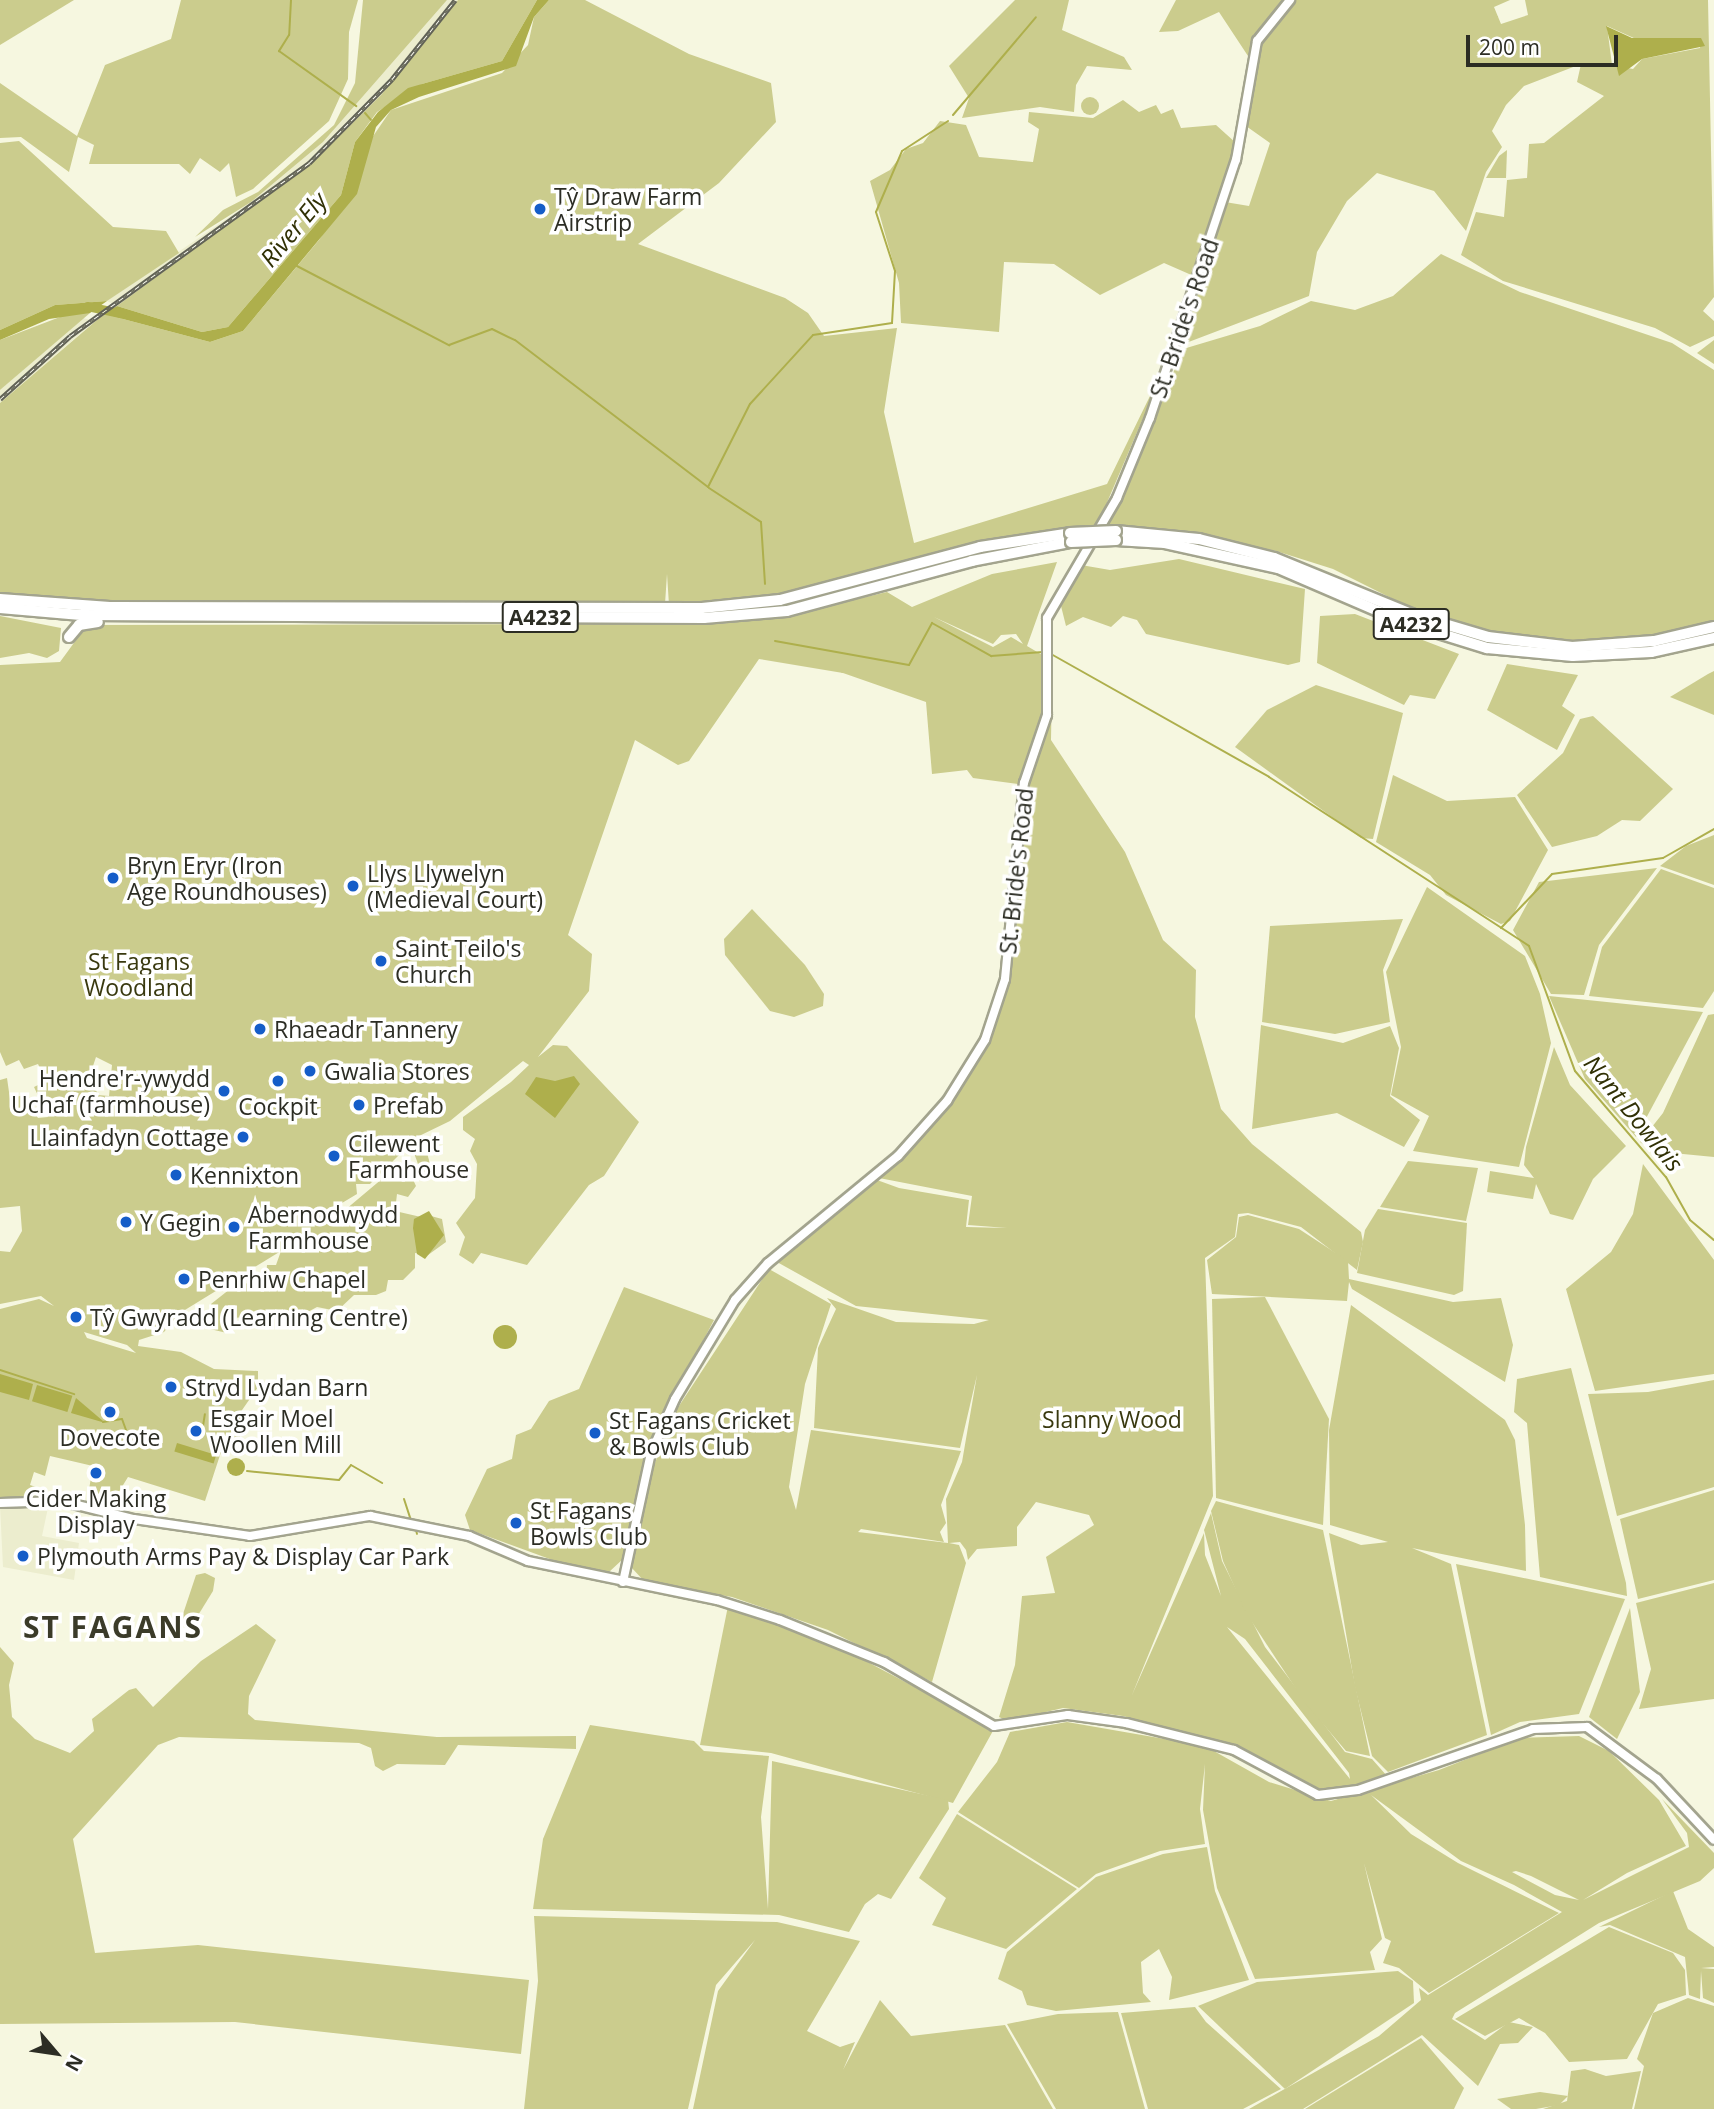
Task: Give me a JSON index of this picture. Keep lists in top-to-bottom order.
{
  "streets": {
    "highway": ["A4232"],
    "street": ["St. Bride's Road"]
  },
  "districts": ["ST FAGANS"],
  "water": ["River Ely", "Nant Dowlais"],
  "parks": ["St Fagans Woodland", "Slanny Wood"],
  "places": [
    "Tŷ Draw Farm Airstrip",
    "Bryn Eryr (Iron Age Roundhouses)",
    "Llys Llywelyn (Medieval Court)",
    "Saint Teilo's Church",
    "Rhaeadr Tannery",
    "Gwalia Stores",
    "Cockpit",
    "Hendre'r-ywydd Uchaf (farmhouse)",
    "Prefab",
    "Llainfadyn Cottage",
    "Cilewent Farmhouse",
    "Kennixton",
    "Y Gegin",
    "Abernodwydd Farmhouse",
    "Penrhiw Chapel",
    "Tŷ Gwyradd (Learning Centre)",
    "Stryd Lydan Barn",
    "Dovecote",
    "Esgair Moel Woollen Mill",
    "St Fagans Cricket & Bowls Club",
    "Cider Making Display",
    "St Fagans Bowls Club",
    "Plymouth Arms Pay & Display Car Park"
  ],
  "scale_bar": "200 m",
  "north": "bottom right"
}
